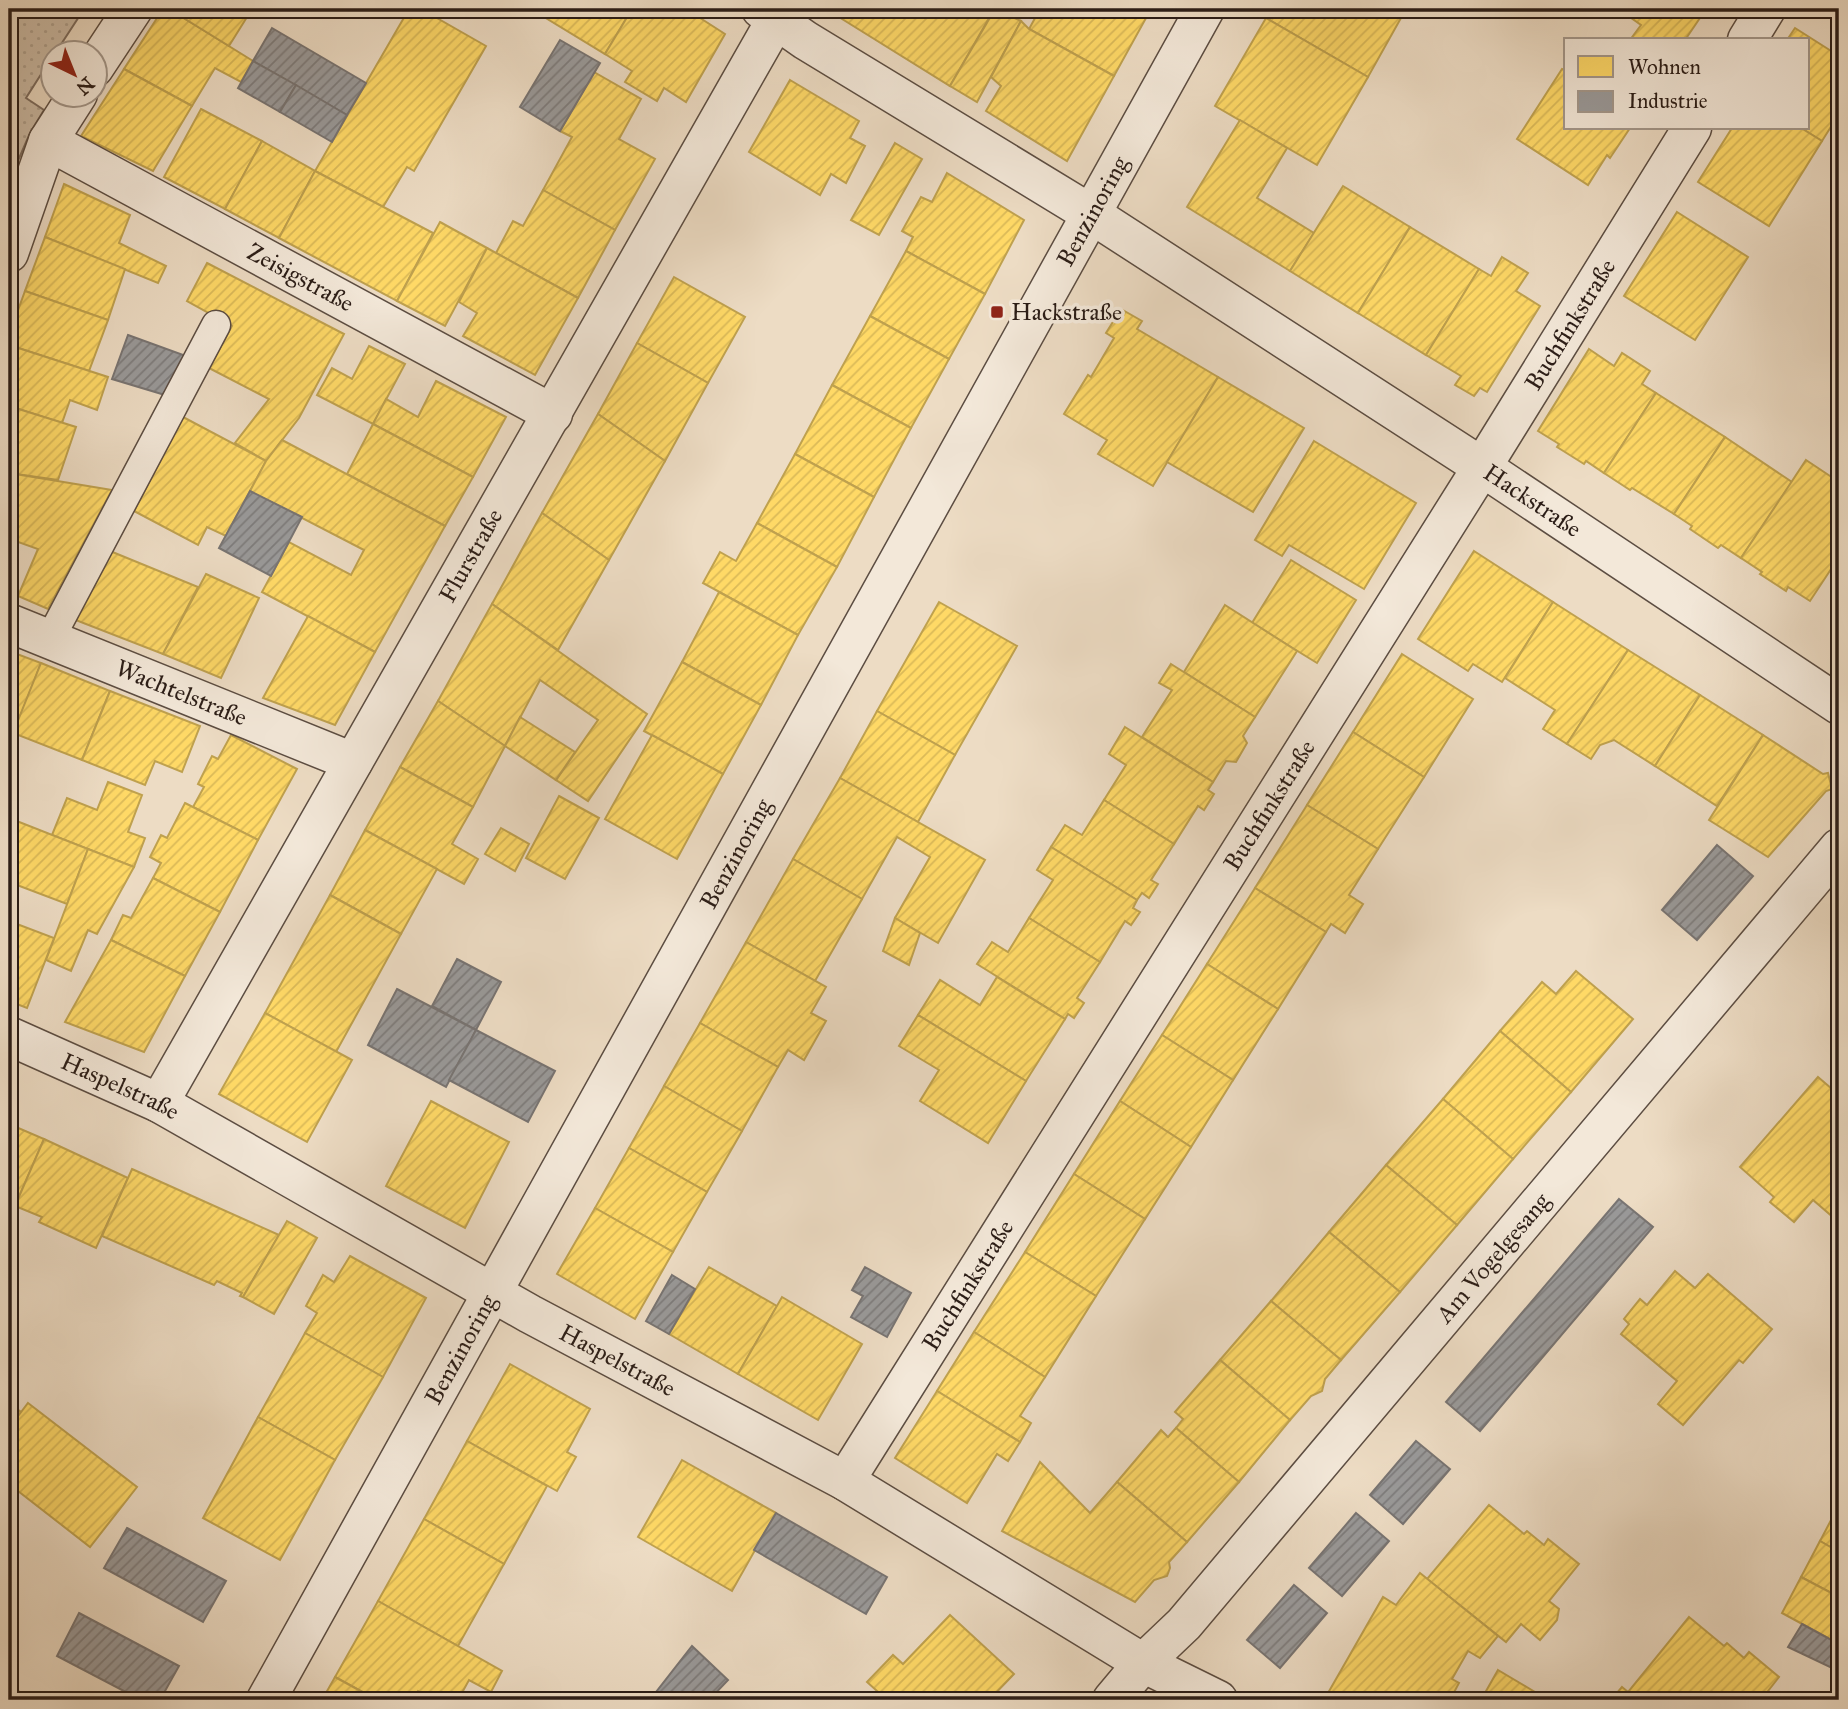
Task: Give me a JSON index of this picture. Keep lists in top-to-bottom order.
{
  "streets": {
    "street": [
      "Benzinoring",
      "Zeisigstraße",
      "Buchfinkstraße",
      "Hackstraße",
      "Flurstraße",
      "Wachtelstraße",
      "Haspelstraße",
      "Am Vogelgesang"
    ]
  },
  "crossings": [
    ["Benzinoring", "Hackstraße"],
    ["Benzinoring", "Haspelstraße"],
    ["Zeisigstraße", "Flurstraße"],
    ["Buchfinkstraße", "Hackstraße"],
    ["Buchfinkstraße", "Haspelstraße"],
    ["Hackstraße", "Flurstraße"],
    ["Flurstraße", "Wachtelstraße"],
    ["Flurstraße", "Haspelstraße"],
    ["Haspelstraße", "Am Vogelgesang"]
  ],
  "places": {
    "transit": ["Hackstraße"]
  },
  "legend": ["Wohnen", "Industrie"],
  "north": "bottom right"
}
